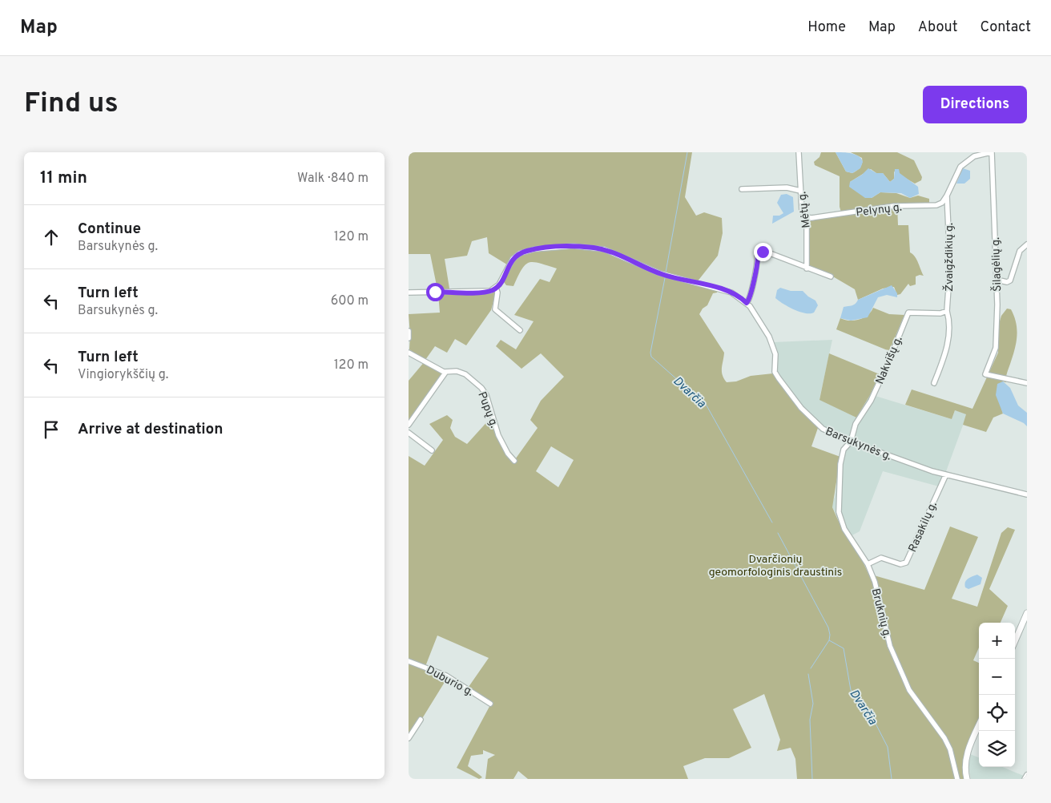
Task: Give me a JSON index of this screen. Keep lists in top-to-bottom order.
{
  "streets": {
    "street": [
      "Pelynų g.",
      "Mėtų g.",
      "Žvaigždikių g.",
      "Šilagėlių g.",
      "Nakvišų g.",
      "Pupų g.",
      "Barsukynės g.",
      "Rasakilų g.",
      "Bruknių g.",
      "Duburio g."
    ]
  },
  "crossings": [
    ["Pelynų g.", "Mėtų g."],
    ["Pelynų g.", "Žvaigždikių g."],
    ["Žvaigždikių g.", "Šilagėlių g."],
    ["Žvaigždikių g.", "Nakvišų g."],
    ["Nakvišų g.", "Barsukynės g."],
    ["Nakvišų g.", "Bruknių g."],
    ["Barsukynės g.", "Rasakilų g."],
    ["Barsukynės g.", "Bruknių g."],
    ["Rasakilų g.", "Bruknių g."]
  ],
  "water": ["Dvarčia"],
  "parks": ["Dvarčionių geomorfologinis draustinis"],
  "page": {
    "header": "Map",
    "nav": [
      "Home",
      "Map",
      "About",
      "Contact"
    ],
    "buttons": "Directions",
    "title": "Find us",
    "heading": ["11 min", "Walk · 840 m"],
    "list": [
      ["Continue", "Barsukynės g.", "120 m"],
      ["Turn left", "Barsukynės g.", "600 m"],
      ["Turn left", "Vingiorykščių g.", "120 m"],
      "Arrive at destination"
    ],
    "map_buttons": ["+", "−"]
  }
}
